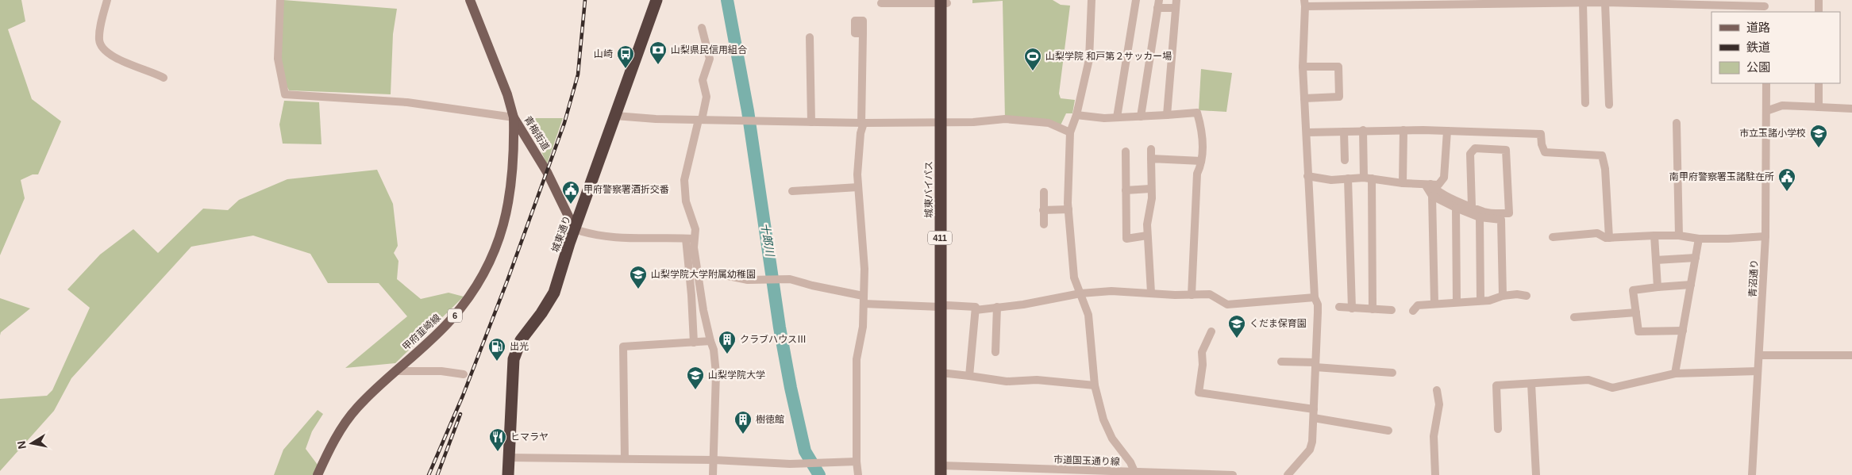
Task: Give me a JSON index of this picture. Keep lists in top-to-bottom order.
{
  "streets": {
    "highway": ["城東バイパス", "城東通り", "411"],
    "main road": ["青梅街道", "6", "甲府韮崎線"],
    "street": ["青沼通り", "市道国玉通り線"]
  },
  "crossings": [
    ["青梅街道", "城東通り"],
    ["青梅街道", "甲府韮崎線"],
    ["城東バイパス", "市道国玉通り線"]
  ],
  "water": ["十郎川"],
  "places": {
    "bank": ["山梨県民信用組合"],
    "bus stop": ["山崎"],
    "sports": ["山梨学院 和戸第２サッカー場"],
    "school or university": [
      "市立玉諸小学校",
      "山梨学院大学附属幼稚園",
      "くだま保育園",
      "山梨学院大学"
    ],
    "public building": ["南甲府警察署玉諸駐在所", "甲府警察署酒折交番"],
    "building": ["クラブハウスⅢ", "樹徳館"],
    "fuel station": ["出光"],
    "restaurant": ["ヒマラヤ"]
  },
  "legend": ["道路", "鉄道", "公園"],
  "north": "left"
}
